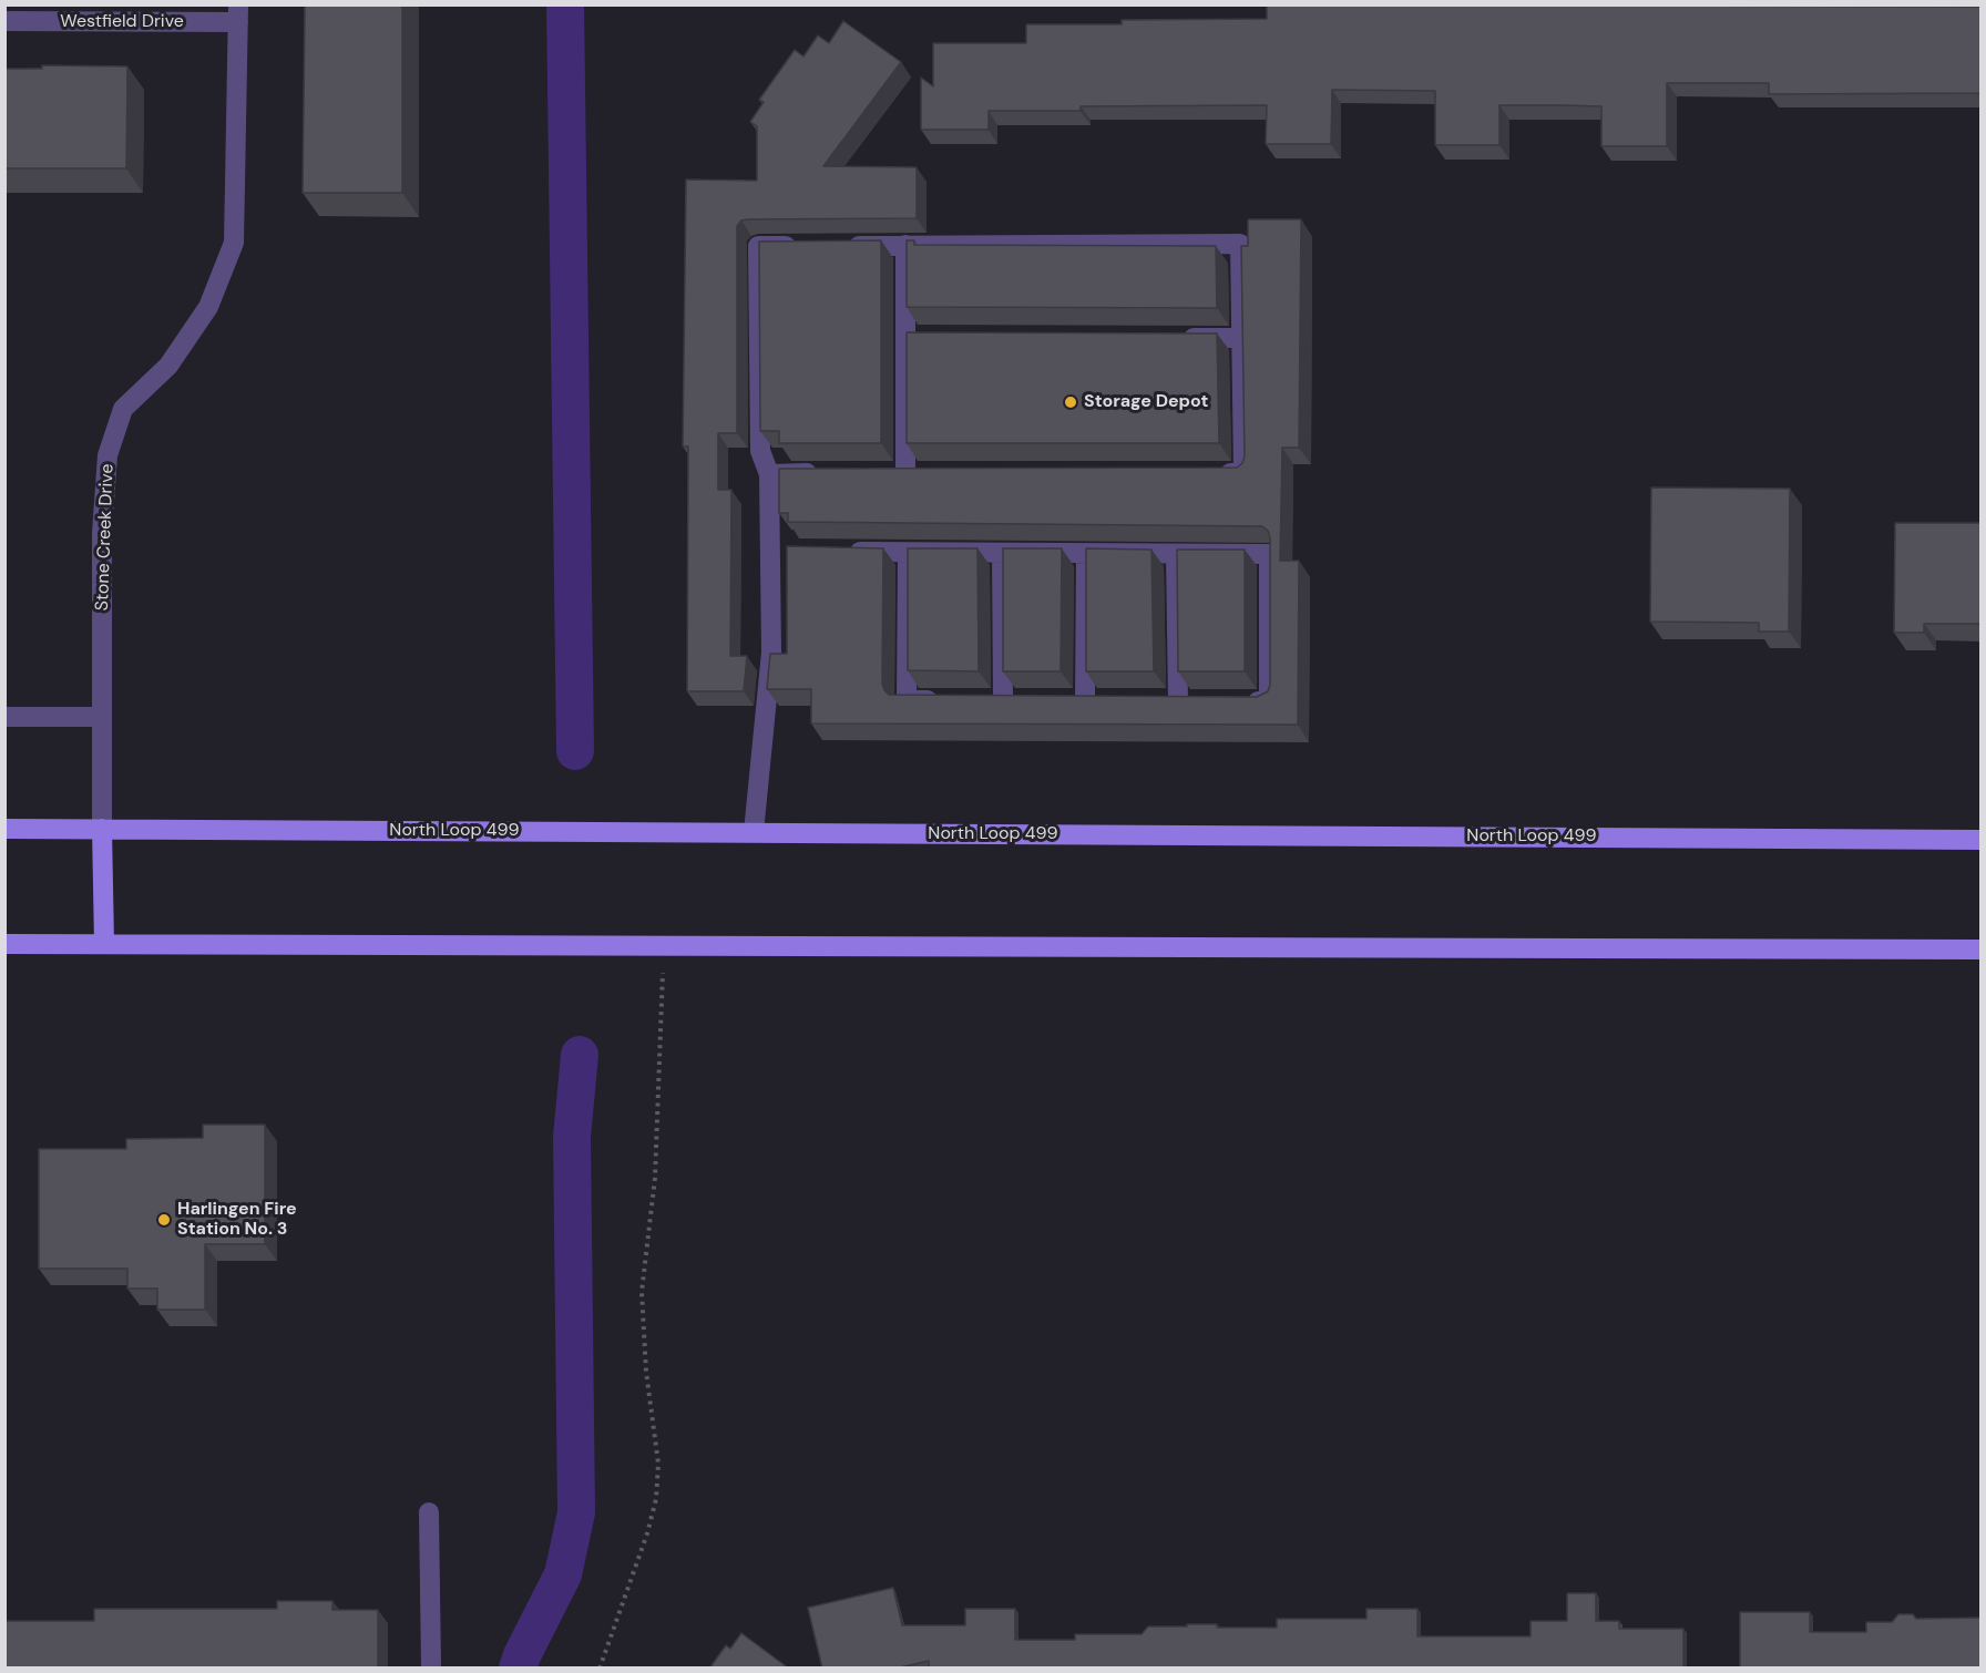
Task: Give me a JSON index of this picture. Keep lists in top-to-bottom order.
{
  "streets": {
    "main road": ["North Loop 499"],
    "street": ["Westfield Drive", "Stone Creek Drive"]
  },
  "crossings": [
    ["Westfield Drive", "Stone Creek Drive"],
    ["Stone Creek Drive", "North Loop 499"]
  ],
  "places": ["Storage Depot", "Harlingen Fire Station No. 3"]
}
